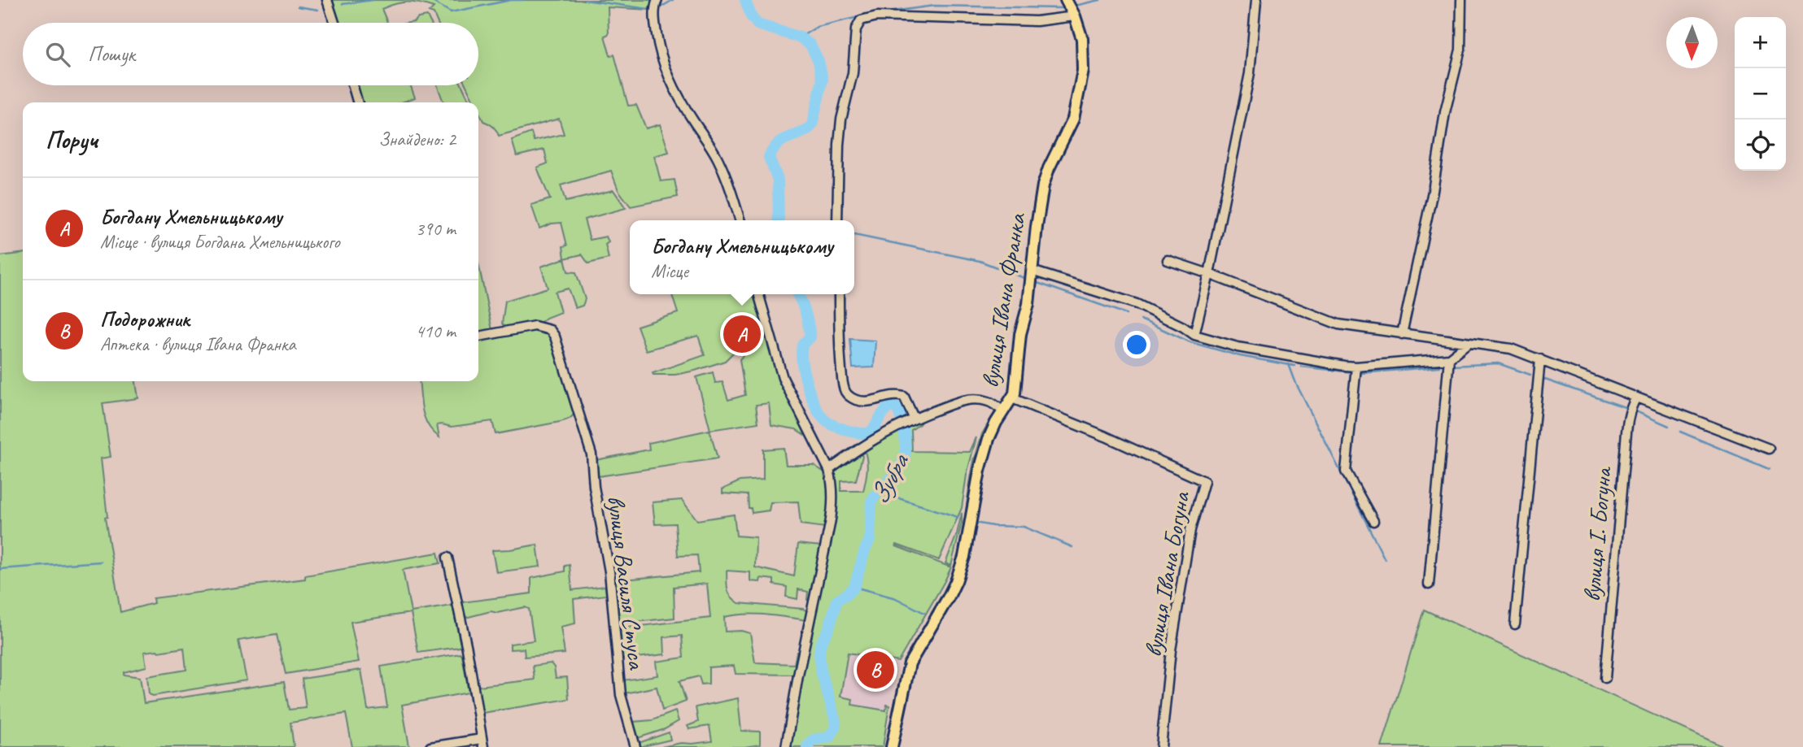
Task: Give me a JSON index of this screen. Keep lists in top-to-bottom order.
{
  "streets": {
    "main road": ["вулиця Івана Франка"],
    "street": ["вулиця І. Богуна", "вулиця Івана Богуна", "вулиця Василя Стуса"]
  },
  "crossings": [
    ["вулиця Івана Франка", "вулиця Івана Богуна"]
  ],
  "water": ["Зубра"],
  "north": "bottom",
  "page": {
    "map_buttons": ["+", "−"],
    "search": "Пошук",
    "heading": ["Поруч", "Знайдено: 2"],
    "list": [
      {
        "mark": "A",
        "name": "Богдану Хмельницькому",
        "note": "Місце · вулиця Богдана Хмельницького",
        "value": "390 m"
      },
      {
        "mark": "B",
        "name": "Подорожник",
        "note": "Аптека · вулиця Івана Франка",
        "value": "410 m"
      }
    ],
    "popup": ["Богдану Хмельницькому", "Місце"],
    "pins": ["A", "B"]
  }
}
